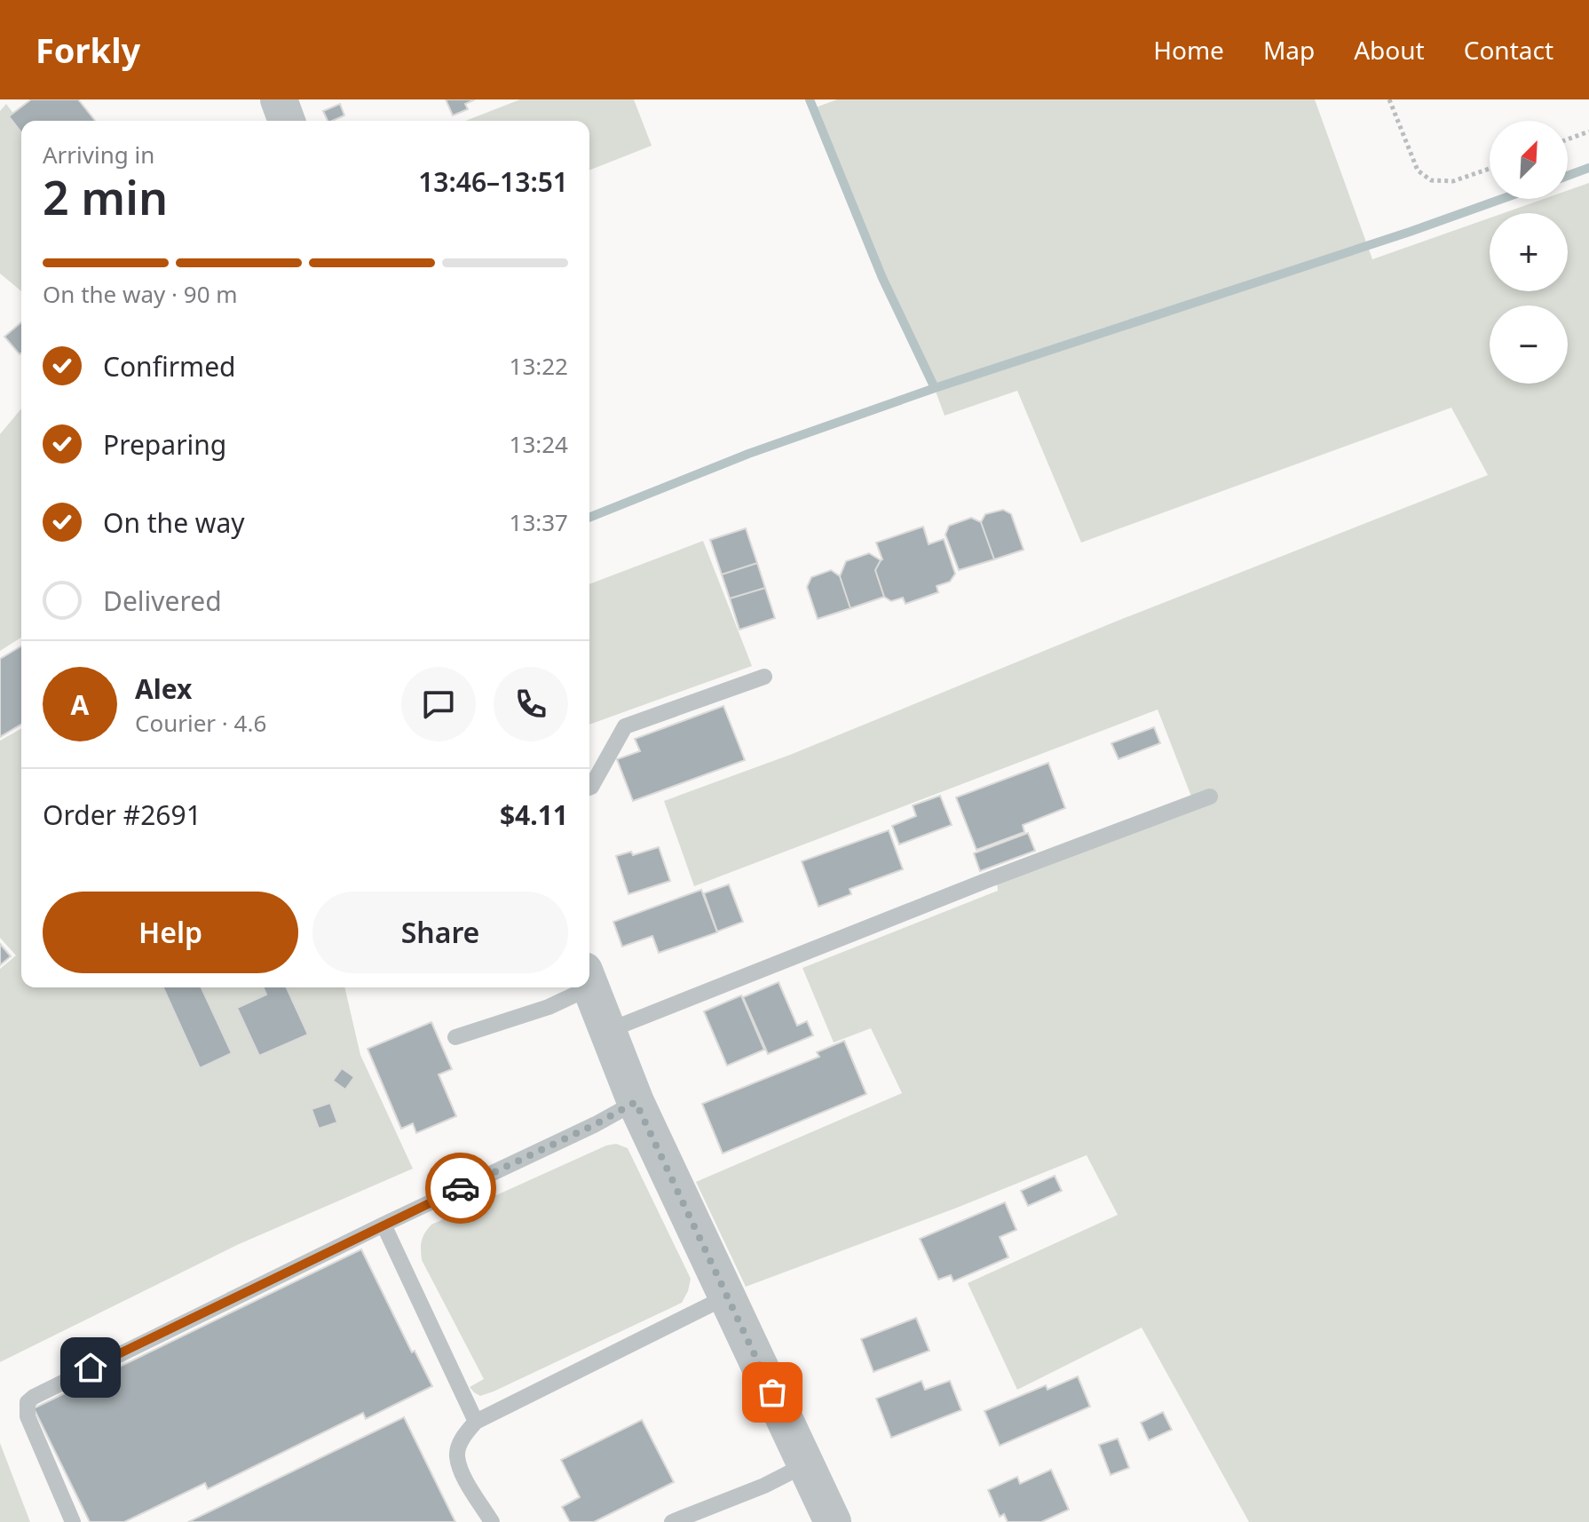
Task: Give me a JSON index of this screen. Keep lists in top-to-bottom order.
{
  "north": "top right",
  "page": {
    "header": "Forkly",
    "nav": [
      "Home",
      "Map",
      "About",
      "Contact"
    ],
    "map_buttons": ["+", "−"],
    "heading": ["2 min", "Arriving in", "13:46–13:51"],
    "panel": [
      "Alex",
      "Courier · 4.6",
      "Order #2691",
      "$4.11"
    ],
    "bar": "On the way · 90 m",
    "list": [
      ["Confirmed", "13:22"],
      ["Preparing", "13:24"],
      ["On the way", "13:37"],
      "Delivered"
    ],
    "round": "A",
    "buttons": ["Help", "Share"]
  }
}
